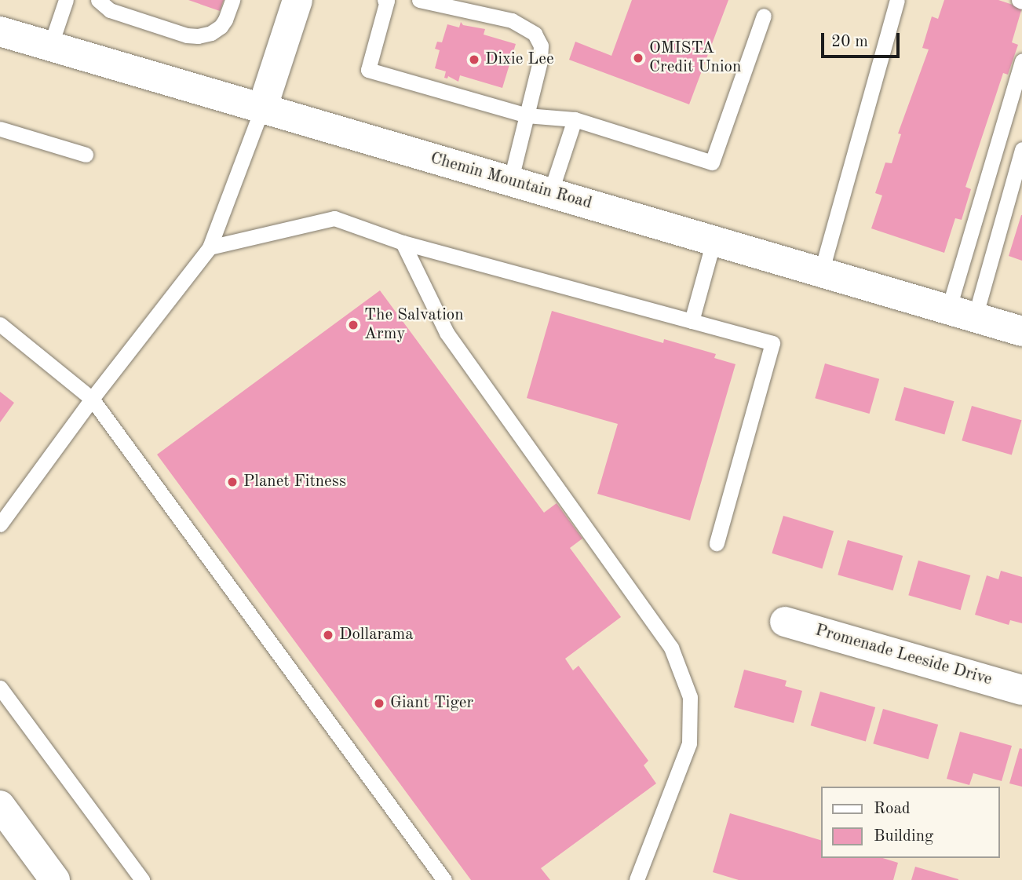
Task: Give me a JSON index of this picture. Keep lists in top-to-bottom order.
{
  "streets": {
    "main road": ["Chemin Mountain Road", "Promenade Leeside Drive"]
  },
  "places": [
    "OMISTA Credit Union",
    "Dixie Lee",
    "The Salvation Army",
    "Planet Fitness",
    "Dollarama",
    "Giant Tiger"
  ],
  "legend": ["Road", "Building"],
  "scale_bar": "20 m"
}
